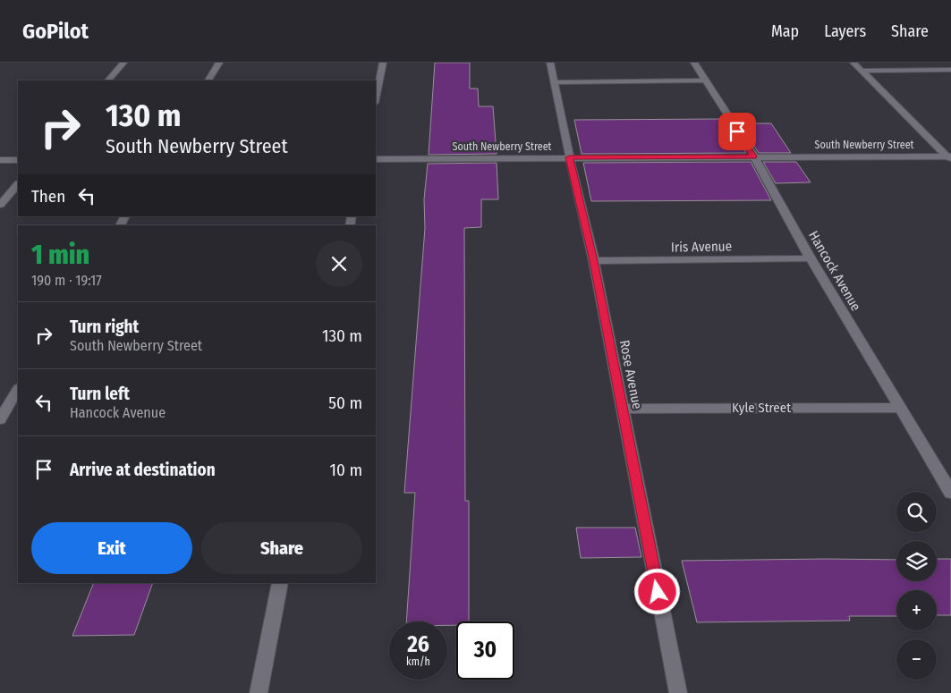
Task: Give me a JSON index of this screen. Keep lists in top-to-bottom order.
{
  "streets": {
    "street": [
      "South Newberry Street",
      "Iris Avenue",
      "Hancock Avenue",
      "Rose Avenue",
      "Kyle Street"
    ]
  },
  "crossings": [
    ["South Newberry Street", "Hancock Avenue"],
    ["South Newberry Street", "Rose Avenue"],
    ["Iris Avenue", "Hancock Avenue"],
    ["Iris Avenue", "Rose Avenue"],
    ["Hancock Avenue", "Kyle Street"],
    ["Rose Avenue", "Kyle Street"]
  ],
  "page": {
    "header": "GoPilot",
    "nav": ["Map", "Layers", "Share"],
    "turn": ["130 m", "South Newberry Street"],
    "then": "Then",
    "heading": ["1 min", "190 m · 19:17"],
    "list": [
      {
        "name": "Turn right",
        "note": "South Newberry Street",
        "value": "130 m"
      },
      {
        "name": "Turn left",
        "note": "Hancock Avenue",
        "value": "50 m"
      },
      {
        "name": "Arrive at destination",
        "value": "10 m"
      }
    ],
    "map_buttons": ["+", "−"],
    "buttons": ["Exit", "Share"],
    "speed": "26 km/h",
    "limit": "30"
  }
}
